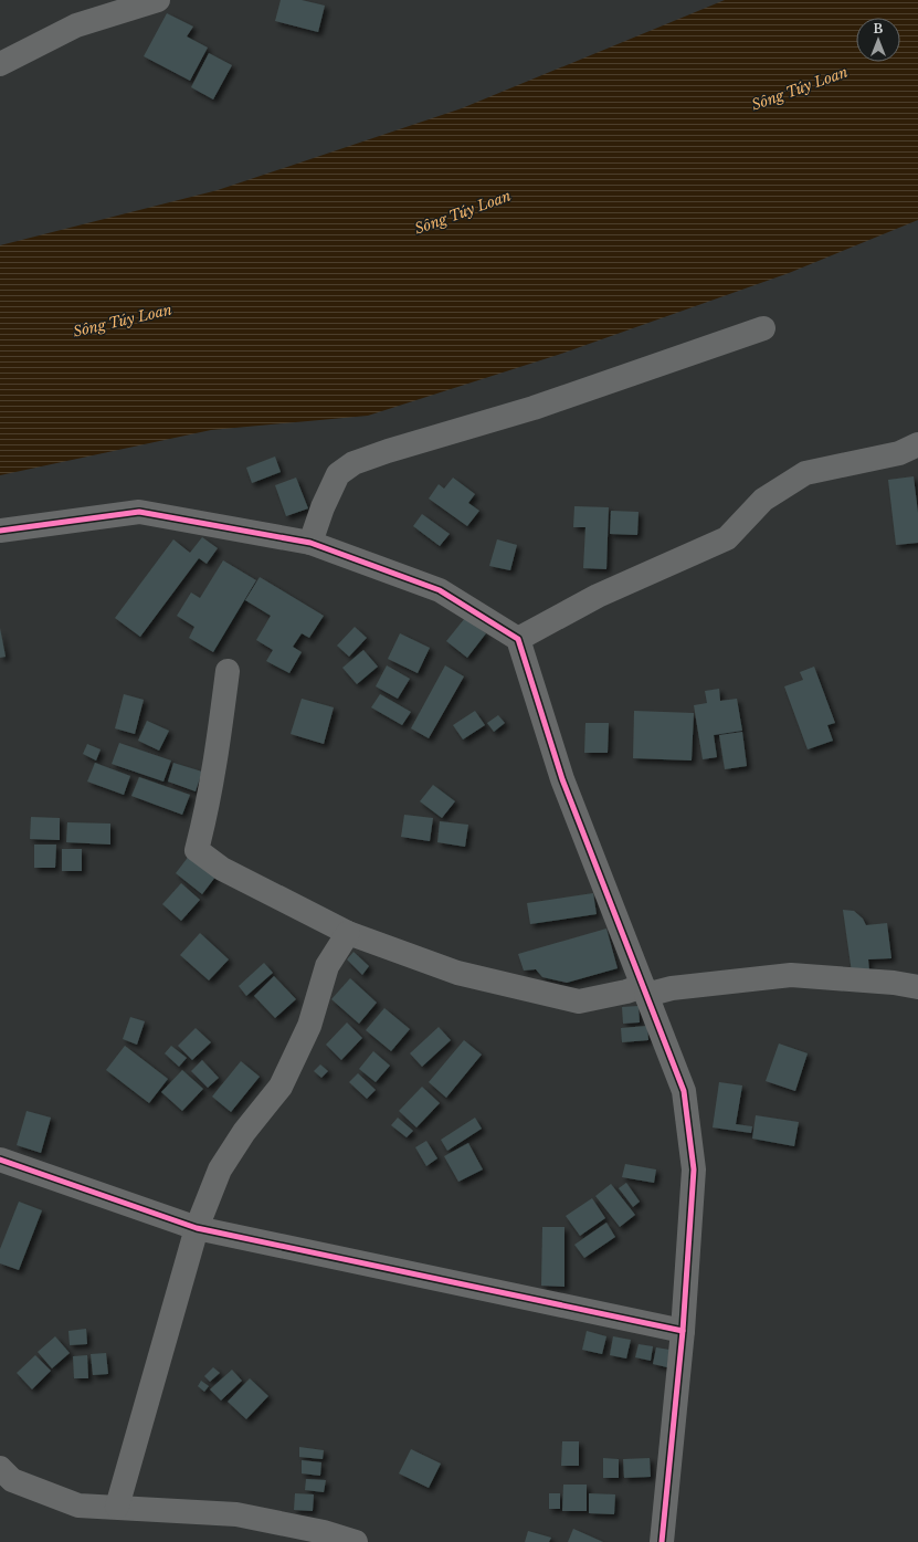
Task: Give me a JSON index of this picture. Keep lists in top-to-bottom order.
{
  "water": ["Sông Túy Loan"],
  "north": "top"
}
